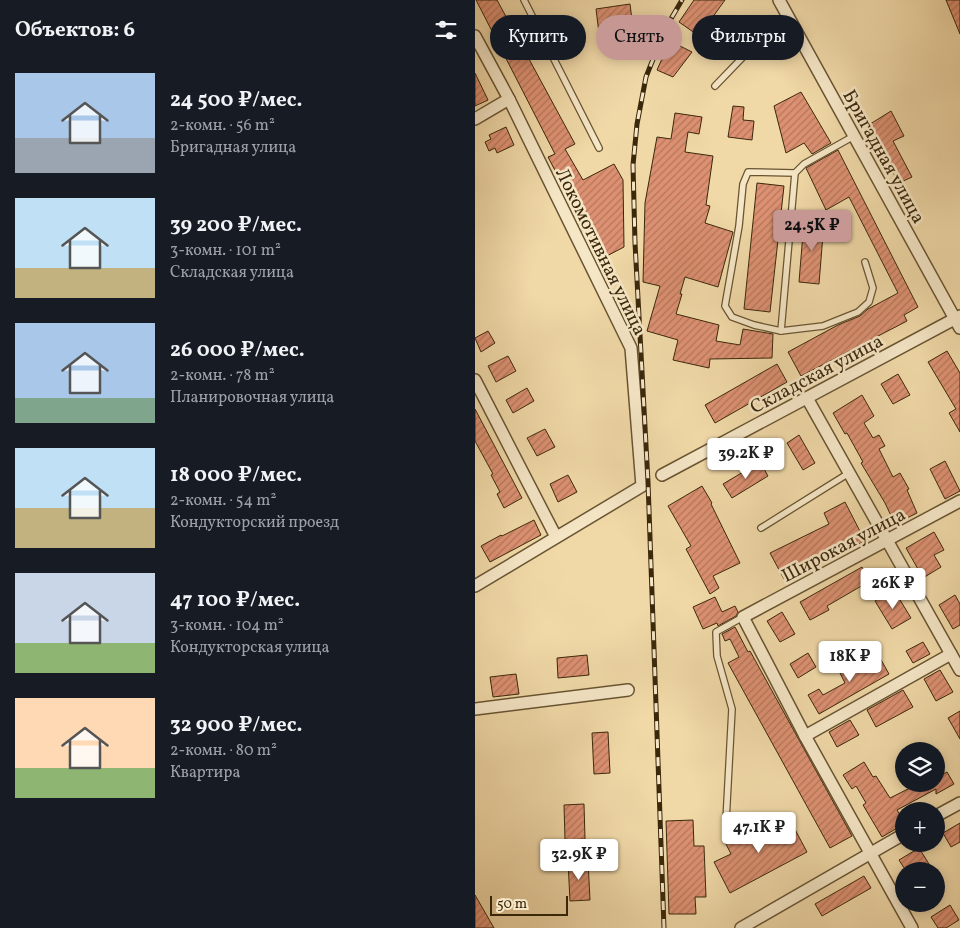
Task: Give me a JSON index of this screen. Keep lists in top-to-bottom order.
{
  "streets": {
    "street": [
      "Бригадная улица",
      "Локомотивная улица",
      "Складская улица",
      "Широкая улица"
    ]
  },
  "crossings": [
    ["Бригадная улица", "Складская улица"]
  ],
  "scale_bar": "50 m",
  "page": {
    "heading": "Объектов: 6",
    "chip": ["Купить", "Снять", "Фильтры"],
    "list": [
      {
        "name": "24 500 ₽/мес.",
        "note": "2-комн. · 56 m² · Бригадная улица"
      },
      {
        "name": "39 200 ₽/мес.",
        "note": "3-комн. · 101 m² · Складская улица"
      },
      {
        "name": "26 000 ₽/мес.",
        "note": "2-комн. · 78 m² · Планировочная улица"
      },
      {
        "name": "18 000 ₽/мес.",
        "note": "2-комн. · 54 m² · Кондукторский проезд"
      },
      {
        "name": "47 100 ₽/мес.",
        "note": "3-комн. · 104 m² · Кондукторская улица"
      },
      {
        "name": "32 900 ₽/мес.",
        "note": "2-комн. · 80 m² · Квартира"
      }
    ],
    "price": [
      "24.5K ₽",
      "39.2K ₽",
      "26K ₽",
      "18K ₽",
      "47.1K ₽",
      "32.9K ₽"
    ],
    "map_buttons": ["+", "−"],
    "scale": "50 m"
  }
}
